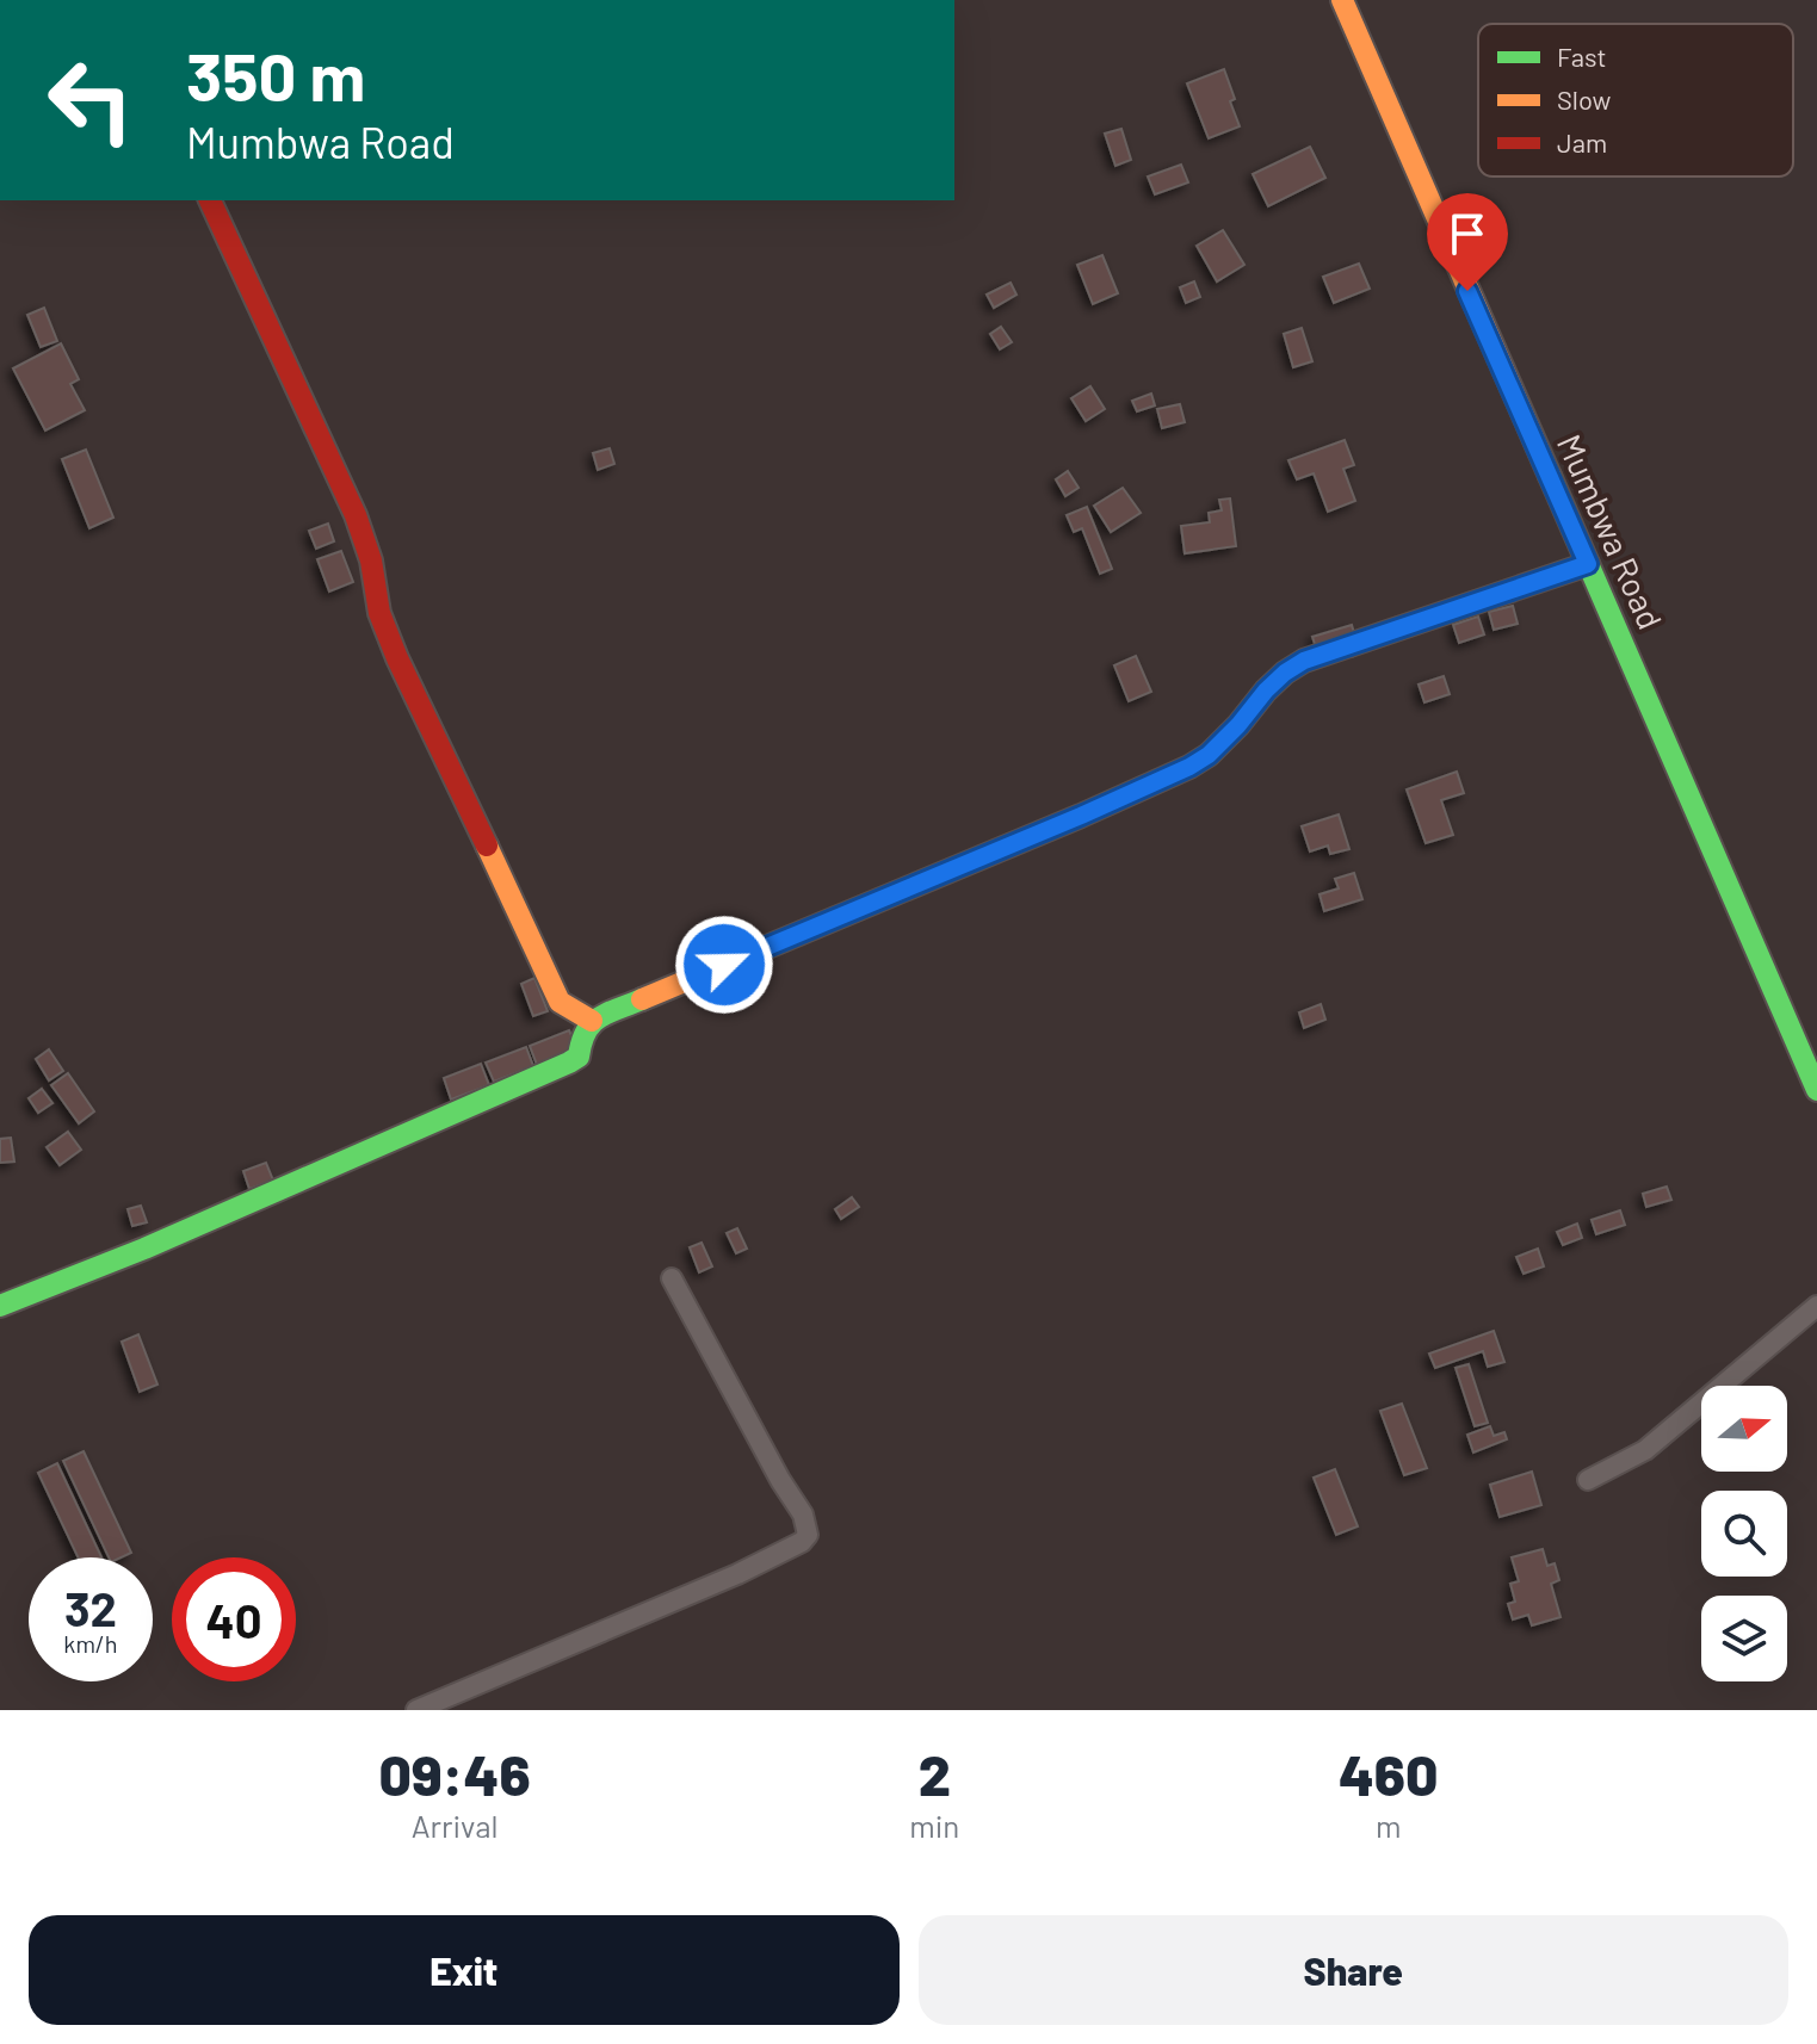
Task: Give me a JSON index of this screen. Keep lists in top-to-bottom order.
{
  "streets": {
    "street": ["Mumbwa Road"]
  },
  "legend": ["Fast", "Slow", "Jam"],
  "north": "right",
  "page": {
    "turn": ["350 m", "Mumbwa Road"],
    "speed": "32 km/h",
    "limit": "40",
    "eta": [
      "09:46",
      "Arrival",
      "2",
      "min",
      "460",
      "m"
    ],
    "buttons": ["Exit", "Share"]
  }
}
